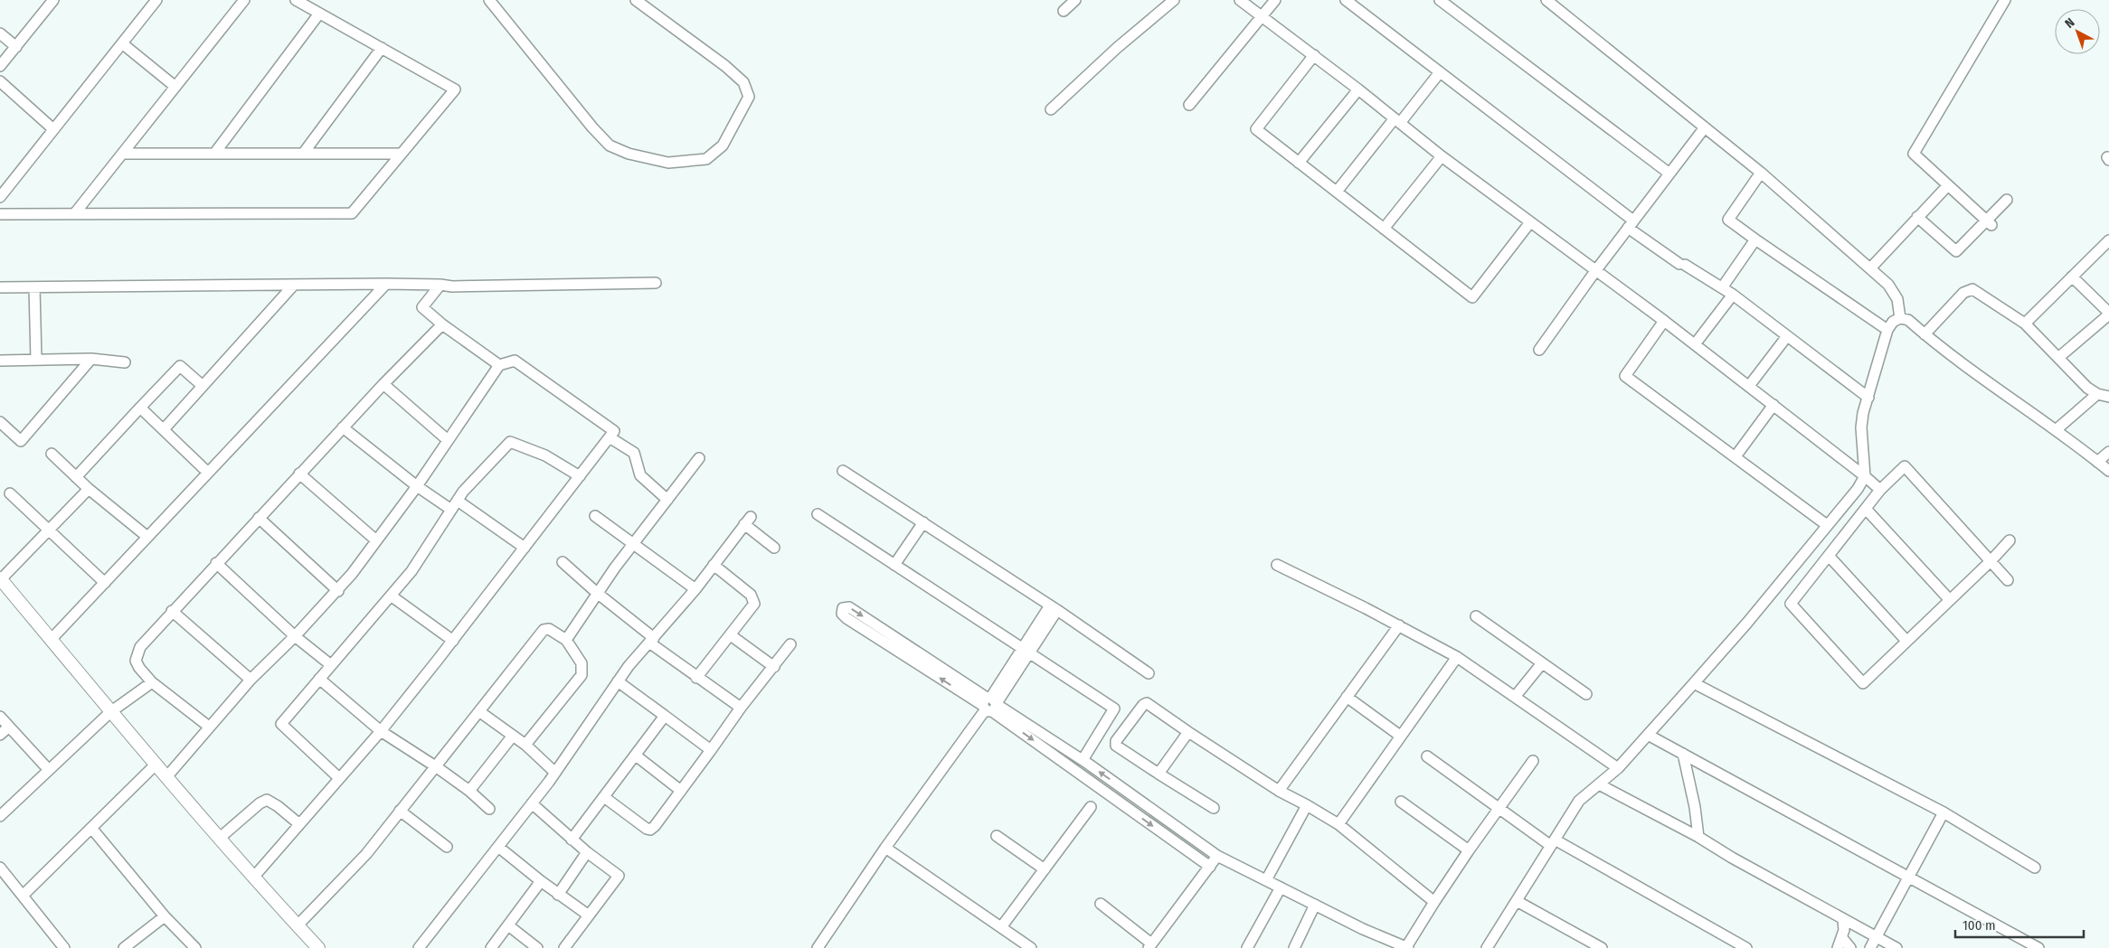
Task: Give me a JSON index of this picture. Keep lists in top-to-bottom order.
{
  "scale_bar": "100 m",
  "north": "top left"
}
